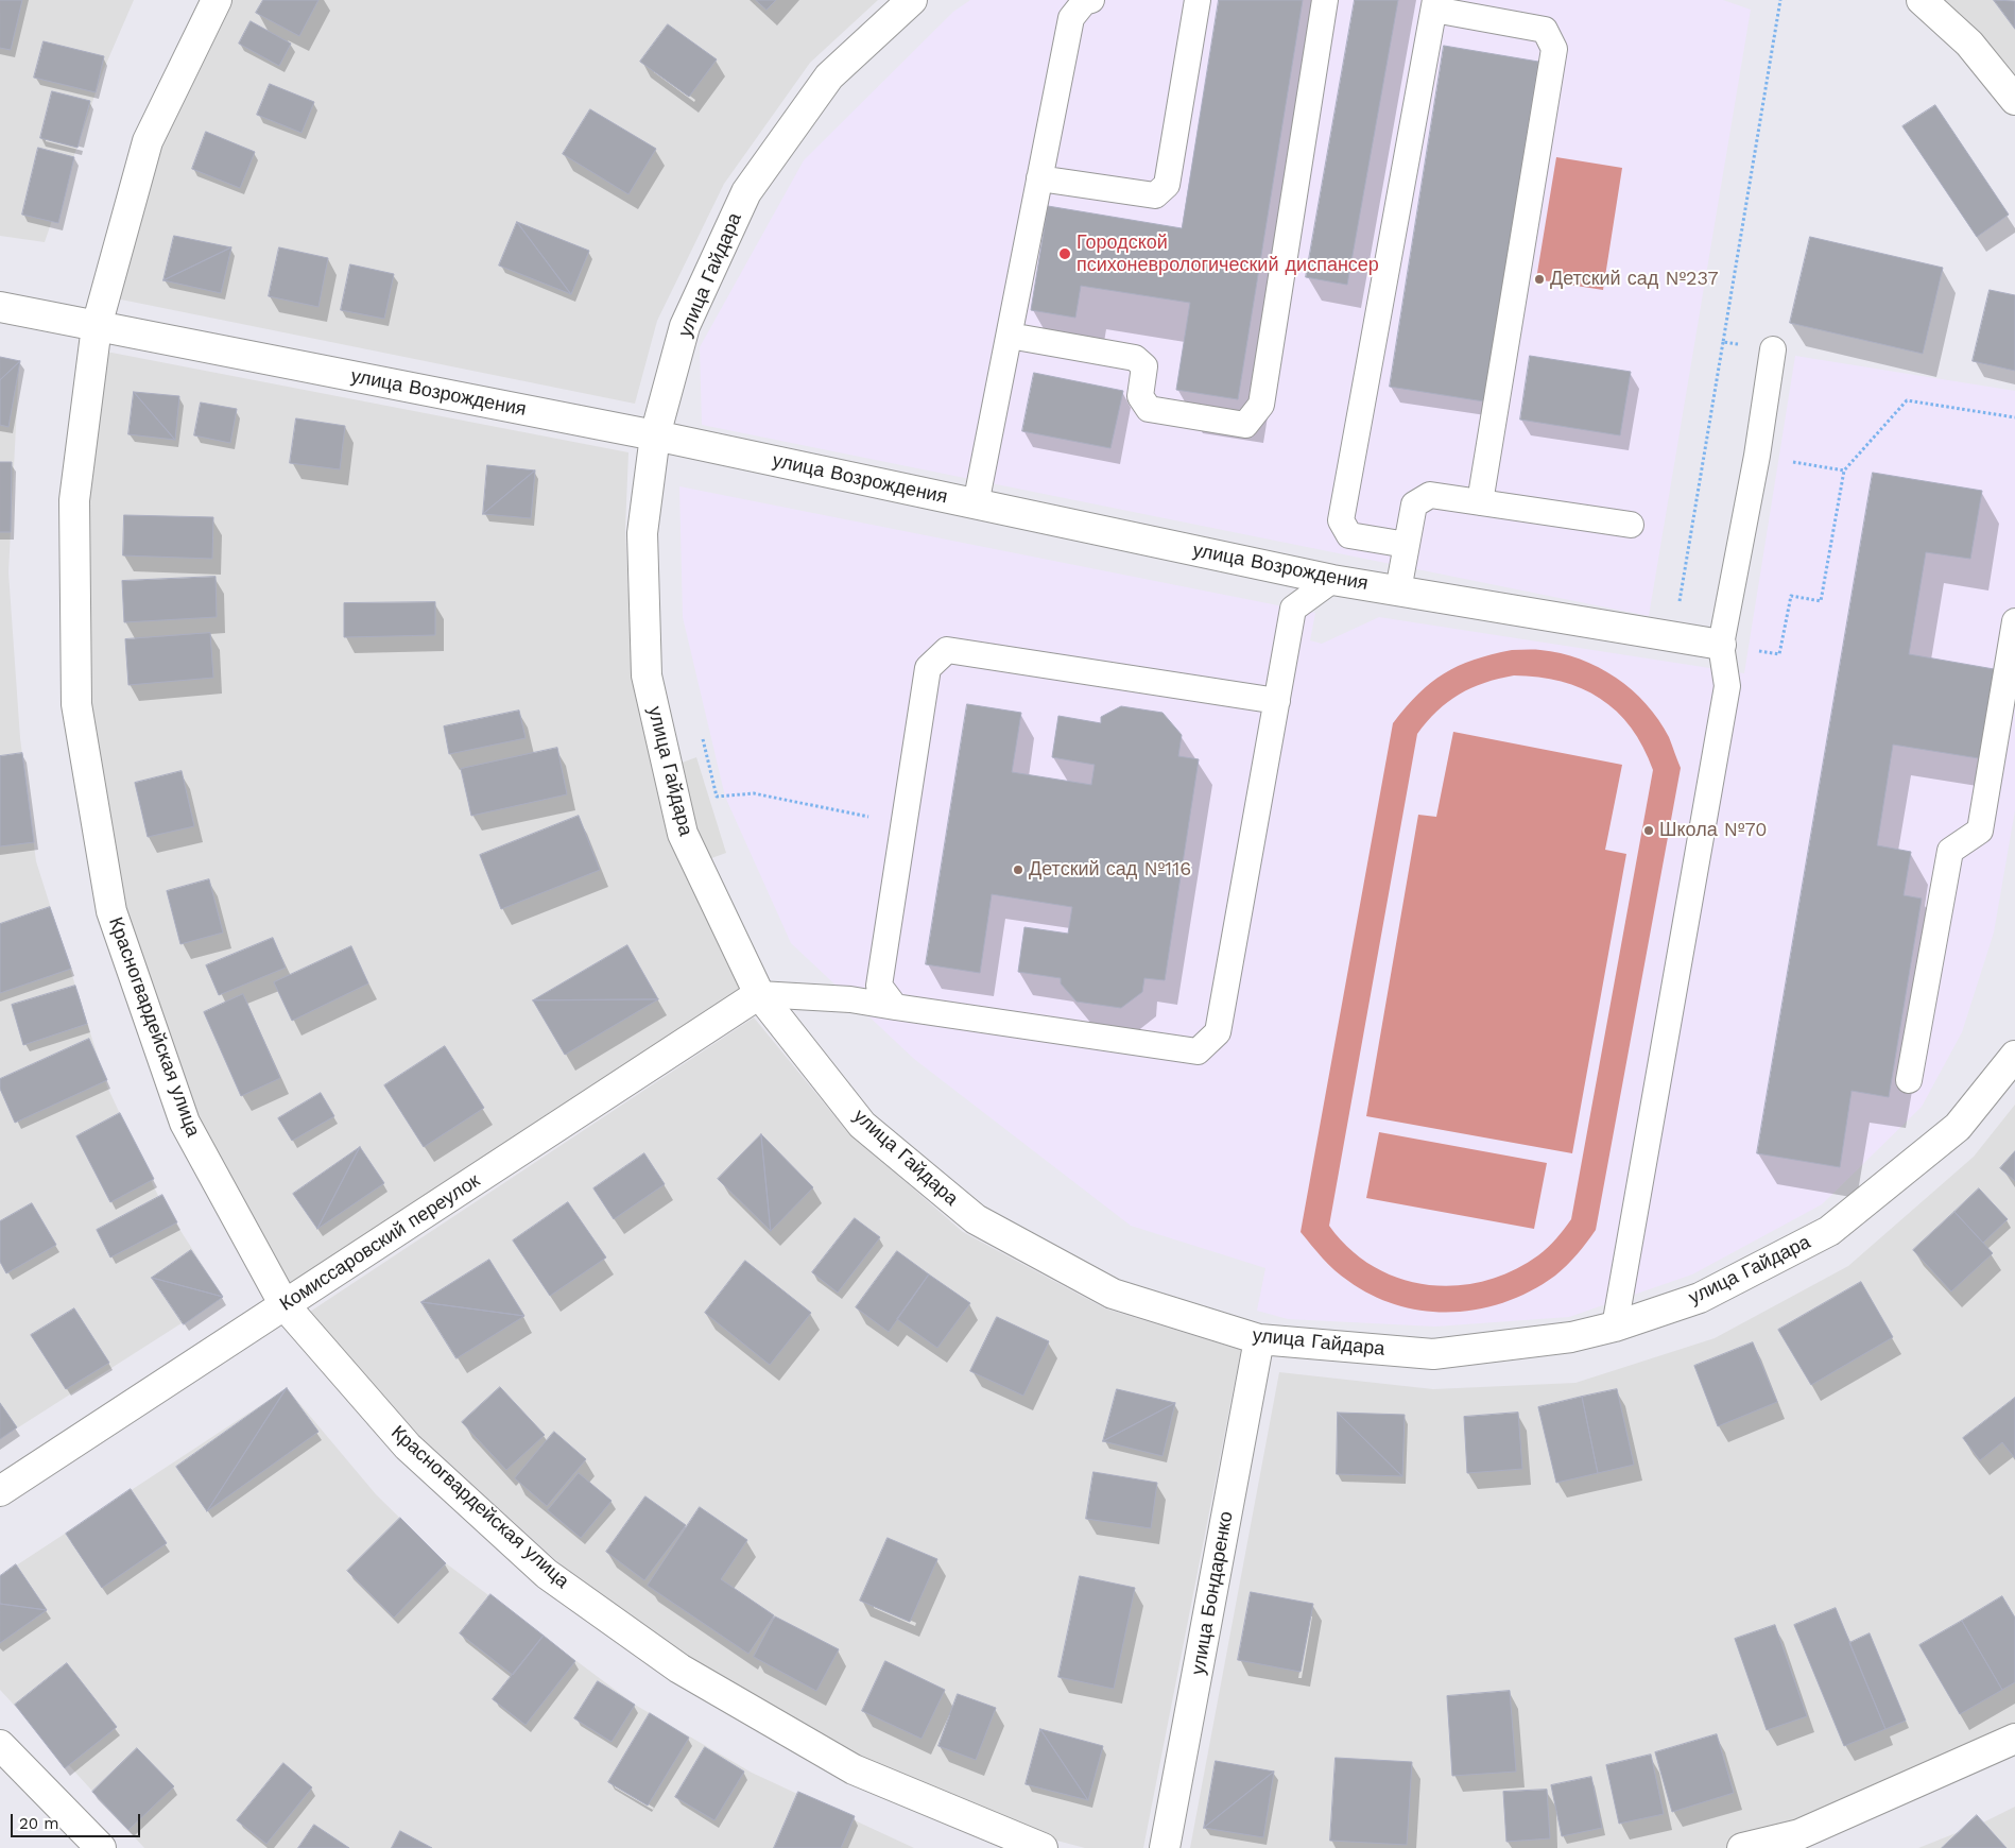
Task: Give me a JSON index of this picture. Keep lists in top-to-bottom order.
{
  "streets": {
    "street": [
      "улица Гайдара",
      "улица Возрождения",
      "Красногвардейская улица",
      "Комиссаровский переулок",
      "улица Бондаренко"
    ]
  },
  "crossings": [
    ["улица Гайдара", "улица Возрождения"],
    ["улица Гайдара", "Комиссаровский переулок"],
    ["улица Гайдара", "улица Бондаренко"],
    ["улица Возрождения", "Красногвардейская улица"],
    ["Красногвардейская улица", "Комиссаровский переулок"]
  ],
  "places": [
    "Городской психоневрологический диспансер",
    "Детский сад №237",
    "Школа №70",
    "Детский сад №116"
  ],
  "scale_bar": "20 m"
}
